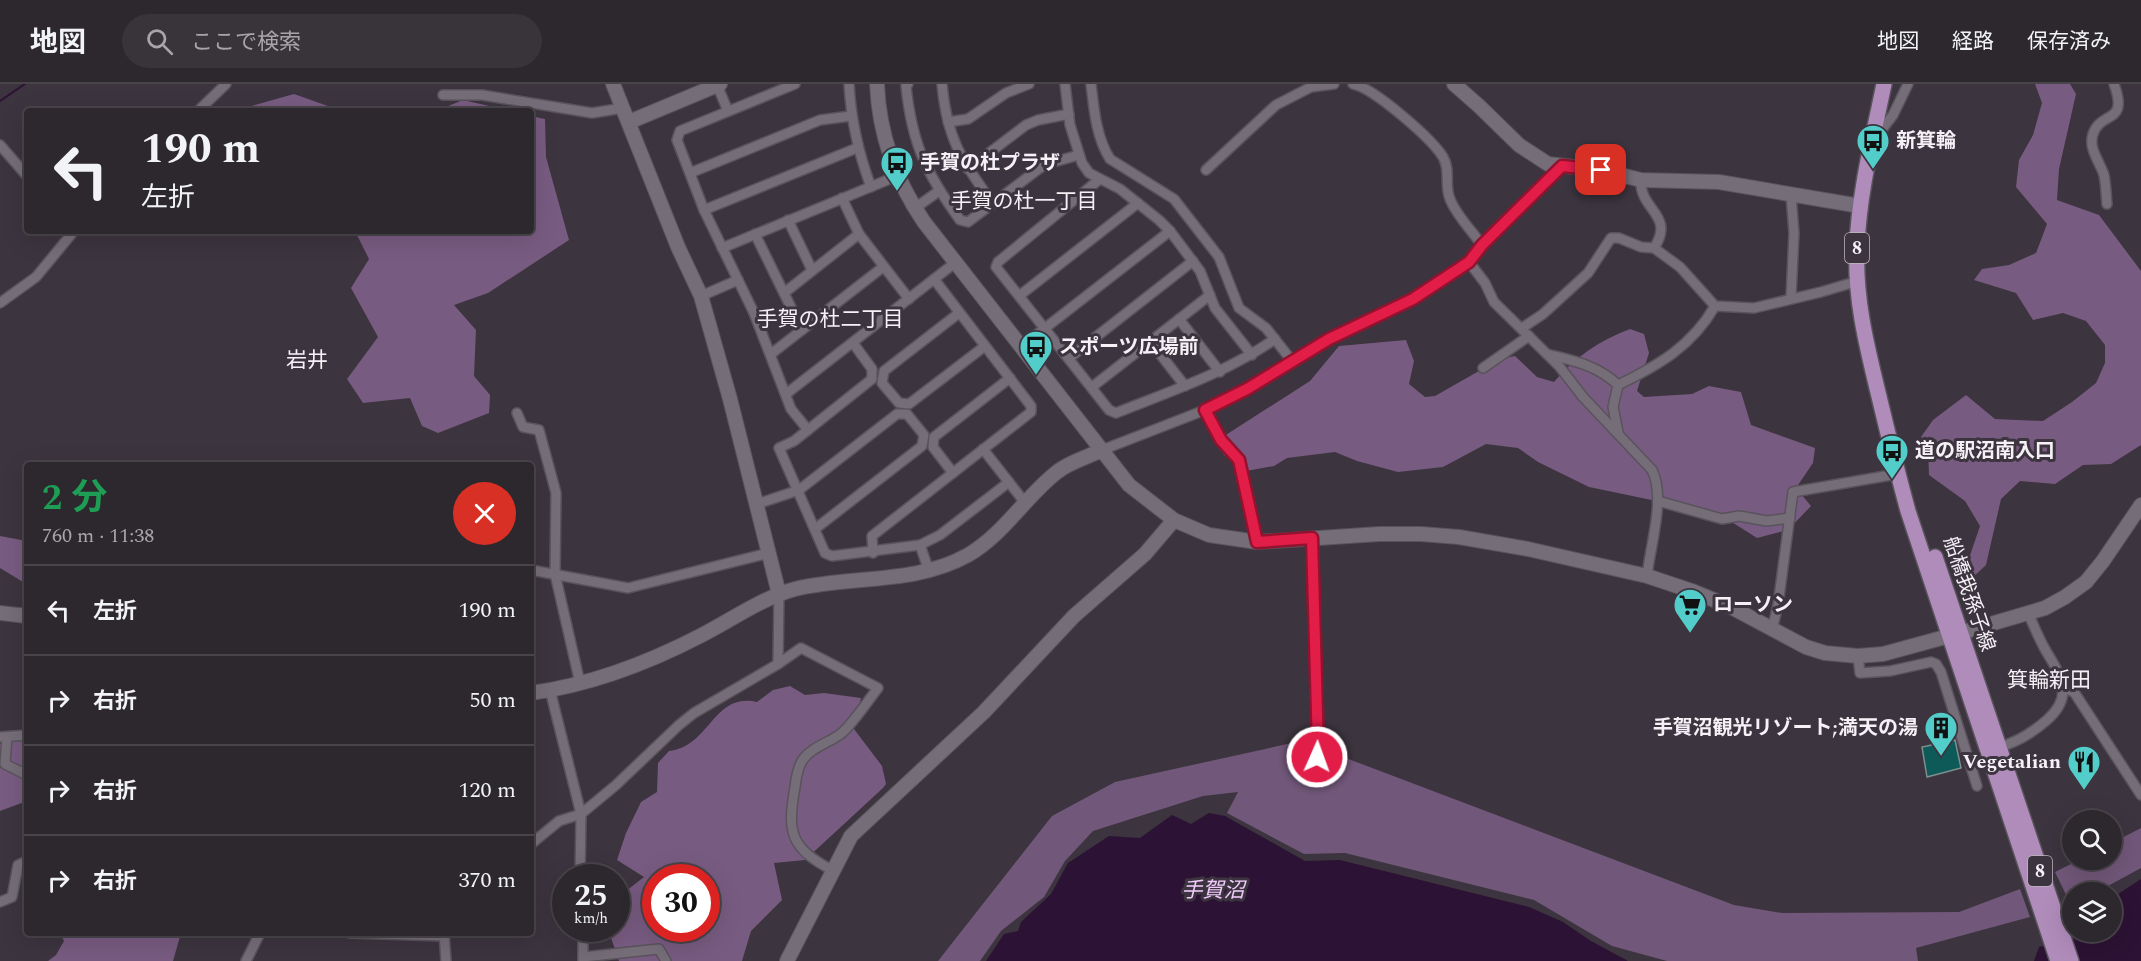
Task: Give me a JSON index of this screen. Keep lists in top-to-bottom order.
{
  "streets": {
    "main road": ["8", "船橋我孫子線"]
  },
  "districts": [
    "手賀の杜一丁目",
    "手賀の杜二丁目",
    "岩井",
    "箕輪新田"
  ],
  "water": ["手賀沼"],
  "places": {
    "bus stop": [
      "新箕輪",
      "手賀の杜プラザ",
      "スポーツ広場前",
      "道の駅沼南入口"
    ],
    "supermarket": ["ローソン"],
    "building": ["手賀沼観光リゾート;満天の湯"],
    "restaurant": ["Vegetalian"]
  },
  "page": {
    "header": "地図",
    "search": "ここで検索",
    "nav": ["地図", "経路", "保存済み"],
    "turn": ["190 m", "左折"],
    "heading": ["2 分", "760 m · 11:38"],
    "list": [
      {
        "name": "左折",
        "value": "190 m"
      },
      {
        "name": "右折",
        "value": "50 m"
      },
      {
        "name": "右折",
        "value": "120 m"
      },
      {
        "name": "右折",
        "value": "370 m"
      }
    ],
    "speed": "25 km/h",
    "limit": "30"
  }
}
